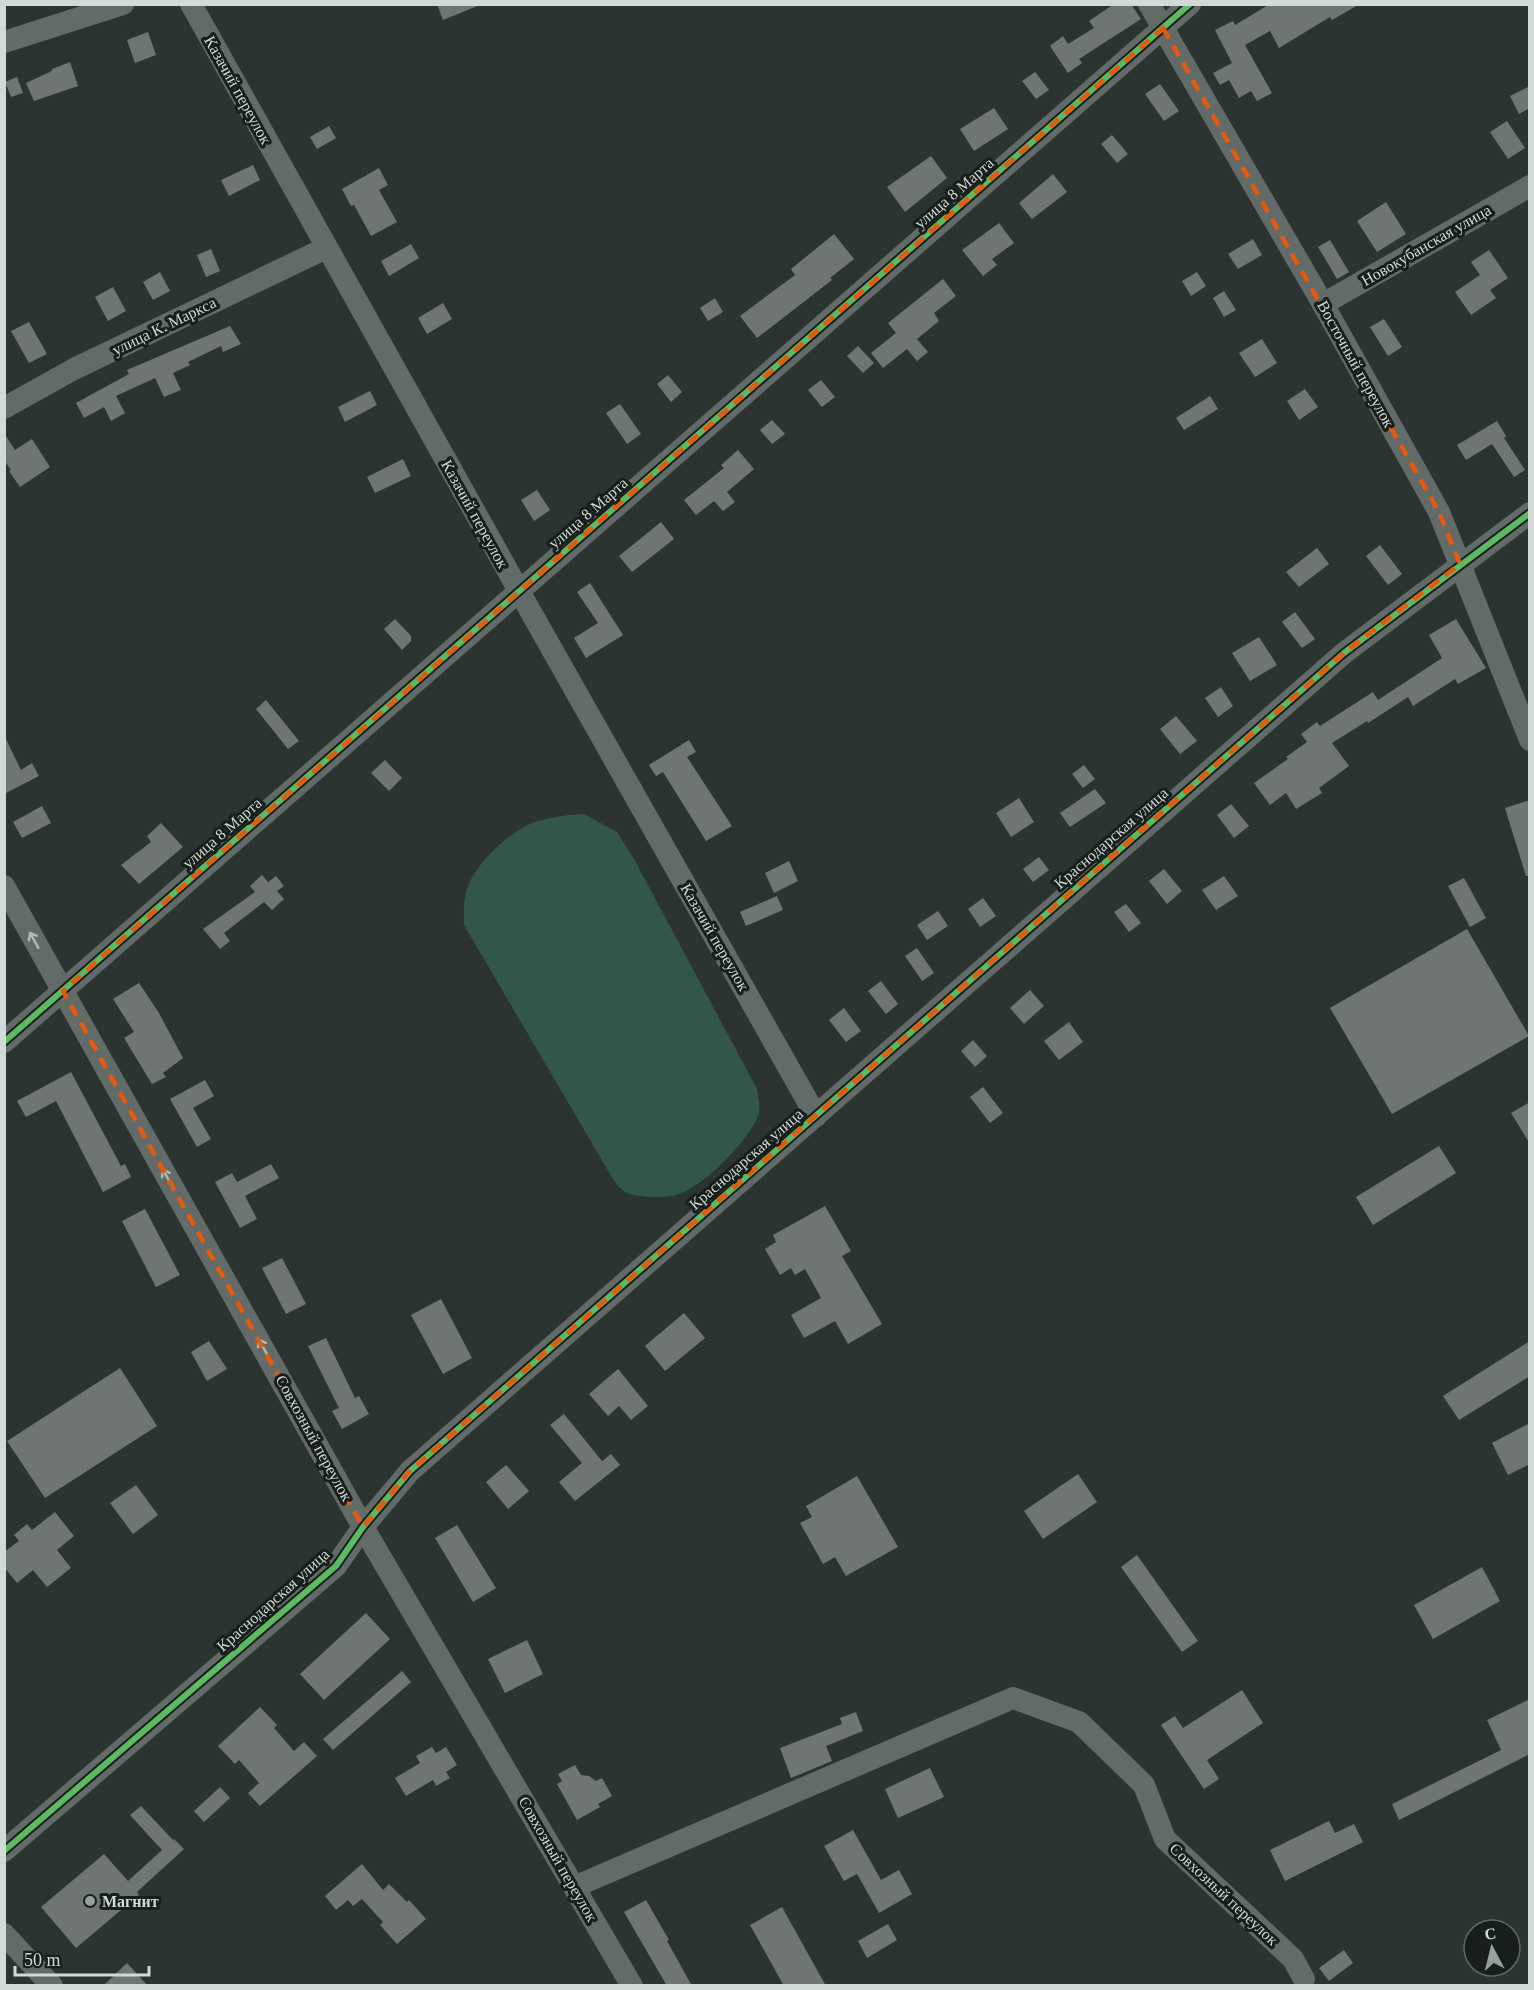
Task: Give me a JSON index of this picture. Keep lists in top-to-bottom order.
{
  "streets": {
    "street": [
      "Казачий переулок",
      "улица 8 Марта",
      "Новокубанская улица",
      "улица К. Маркса",
      "Восточный переулок",
      "Краснодарская улица",
      "Совхозный переулок"
    ]
  },
  "crossings": [
    ["Казачий переулок", "улица 8 Марта"],
    ["Казачий переулок", "улица К. Маркса"],
    ["Казачий переулок", "Краснодарская улица"],
    ["улица 8 Марта", "Восточный переулок"],
    ["улица 8 Марта", "Совхозный переулок"],
    ["Новокубанская улица", "Восточный переулок"],
    ["Восточный переулок", "Краснодарская улица"],
    ["Краснодарская улица", "Совхозный переулок"]
  ],
  "places": ["Магнит"],
  "scale_bar": "50 m",
  "north": "top"
}
